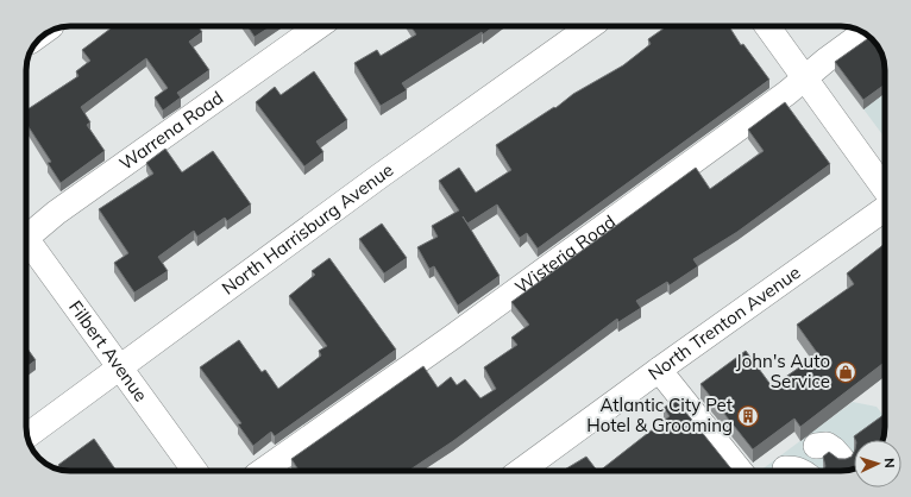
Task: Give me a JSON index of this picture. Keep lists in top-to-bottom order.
{
  "streets": {
    "street": [
      "Warrena Road",
      "North Harrisburg Avenue",
      "Wisteria Road",
      "North Trenton Avenue",
      "Filbert Avenue"
    ]
  },
  "crossings": [
    ["North Harrisburg Avenue", "Filbert Avenue"]
  ],
  "places": {
    "shop": ["John's Auto Service"],
    "building": ["Atlantic City Pet Hotel & Grooming"]
  },
  "north": "right"
}
